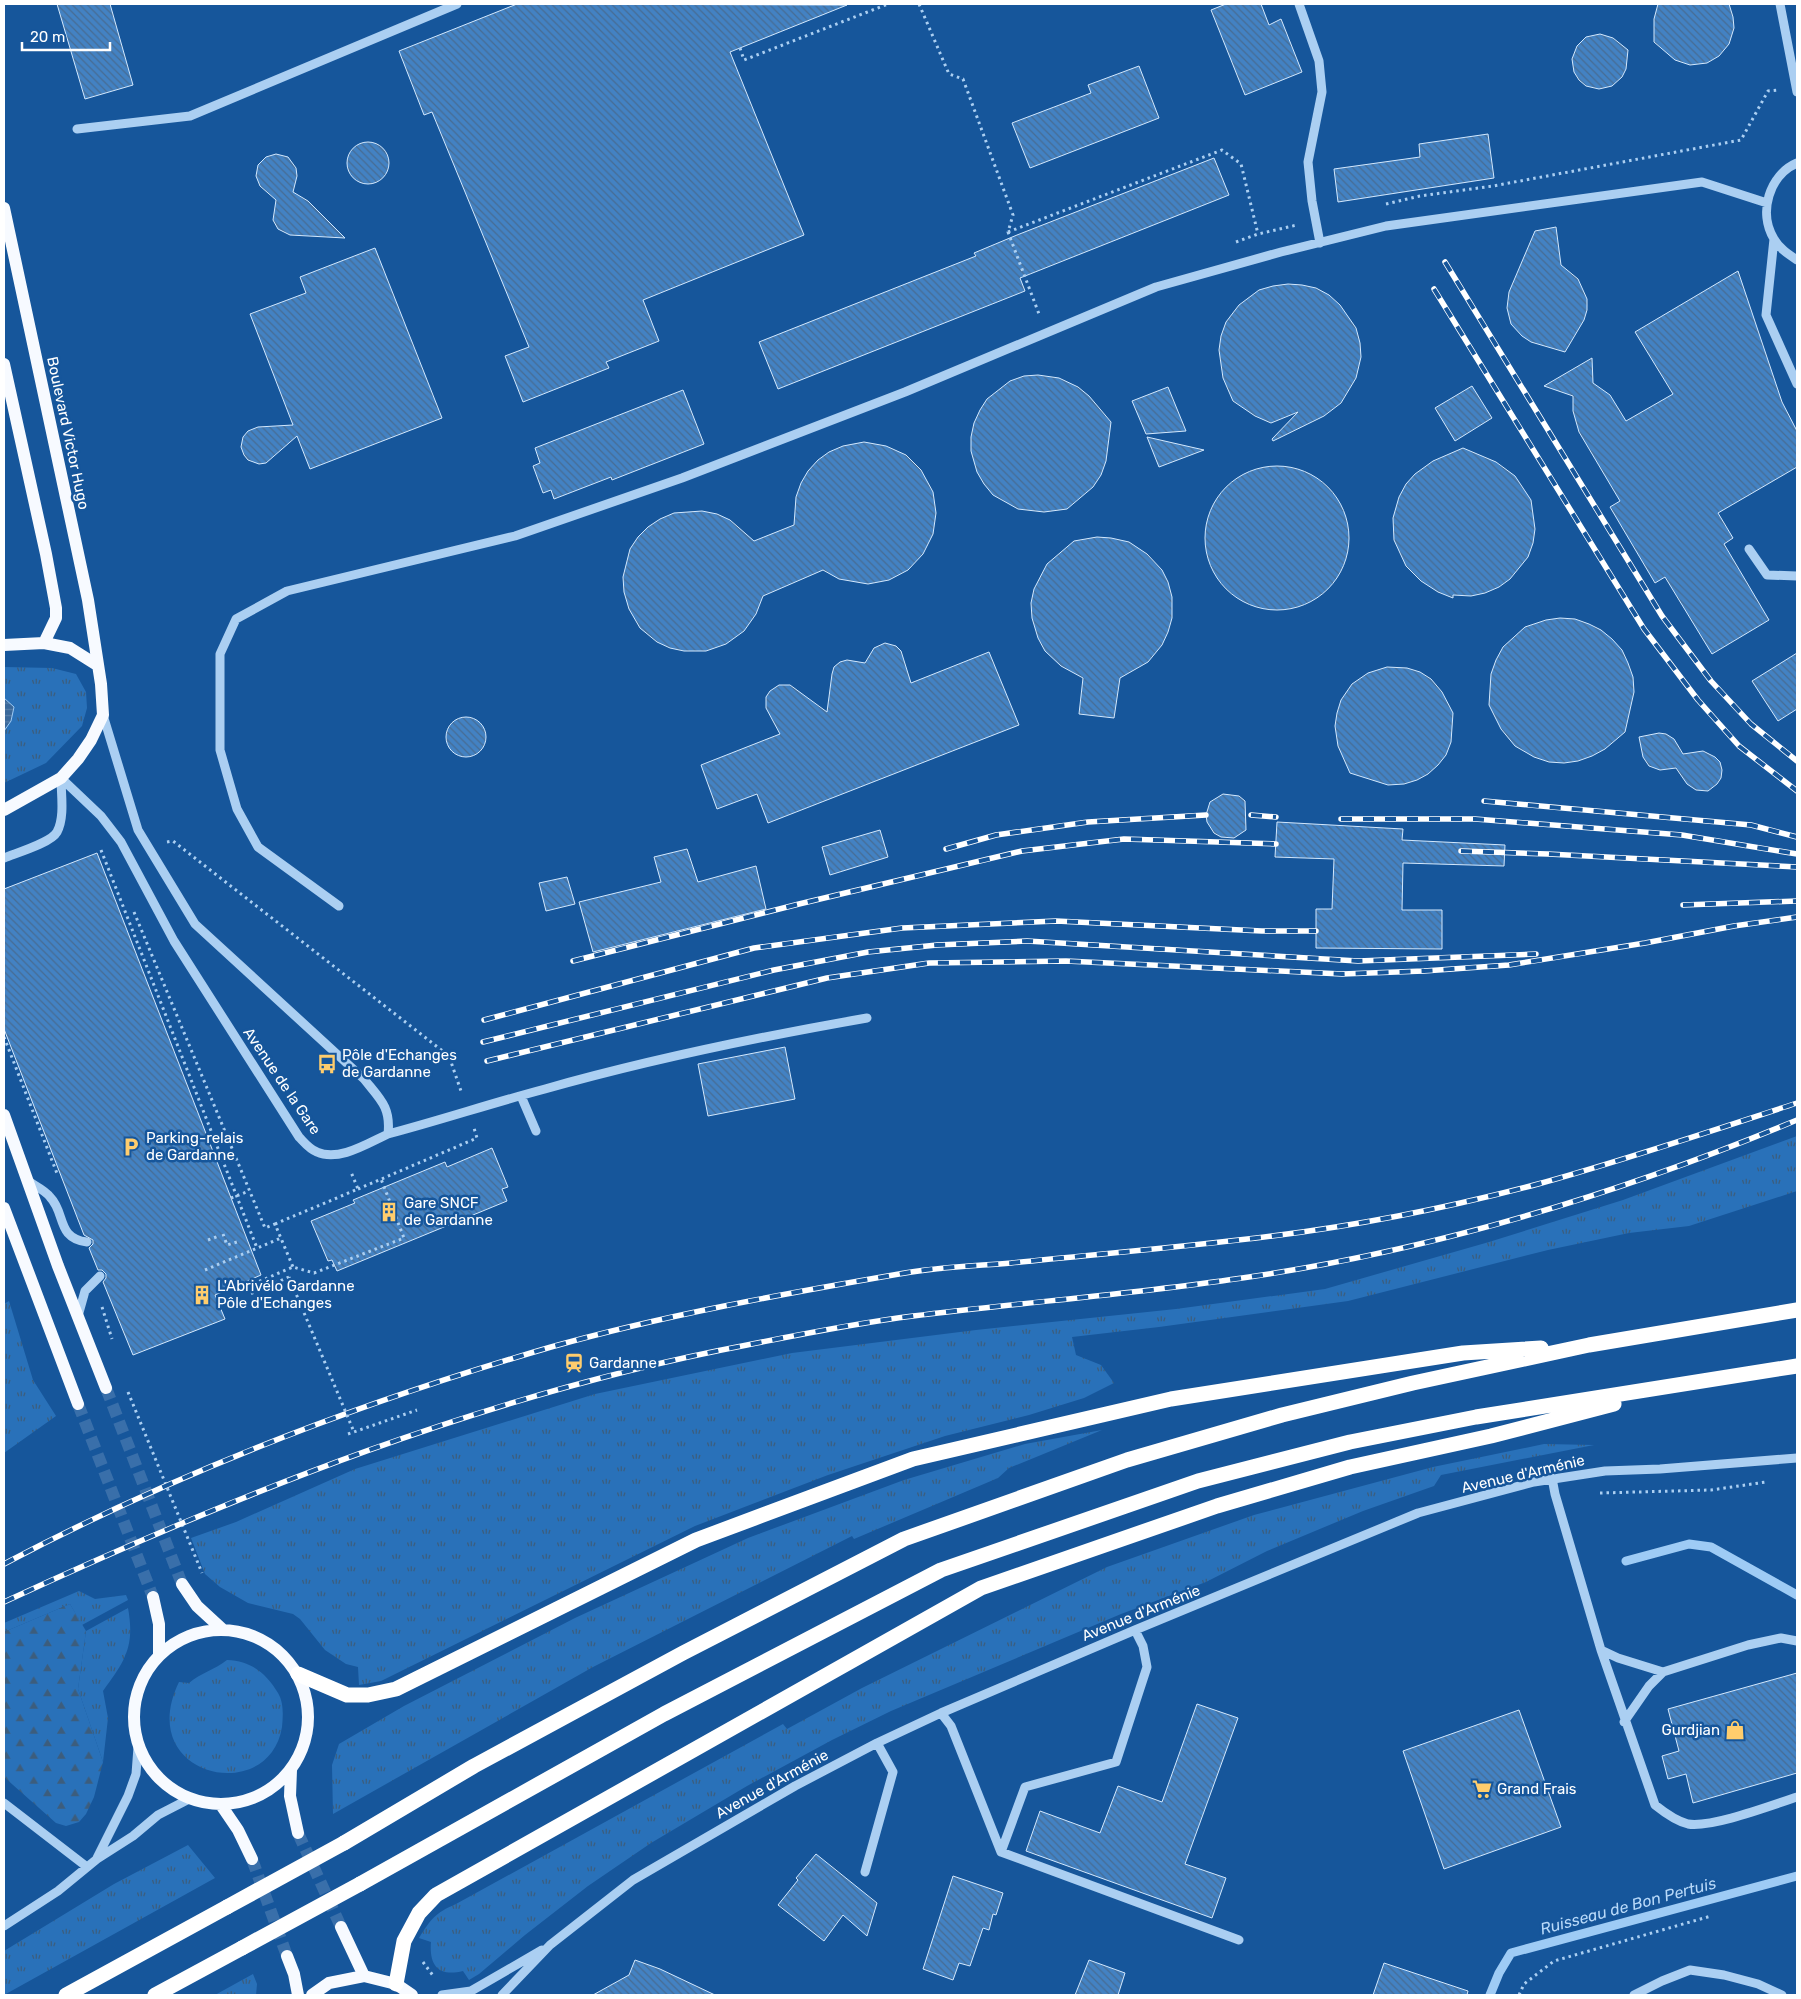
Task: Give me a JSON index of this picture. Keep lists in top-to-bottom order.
{
  "streets": {
    "main road": ["Boulevard Victor Hugo"],
    "street": ["Avenue de la Gare", "Avenue d'Arménie"]
  },
  "water": ["Ruisseau de Bon Pertuis"],
  "places": {
    "bus stop": ["Pôle d'Echanges de Gardanne"],
    "parking": ["Parking-relais de Gardanne"],
    "building": ["Gare SNCF de Gardanne", "L'Abrivélo Gardanne Pôle d'Echanges"],
    "station": ["Gardanne"],
    "shop": ["Gurdjian"],
    "supermarket": ["Grand Frais"]
  },
  "scale_bar": "20 m"
}
